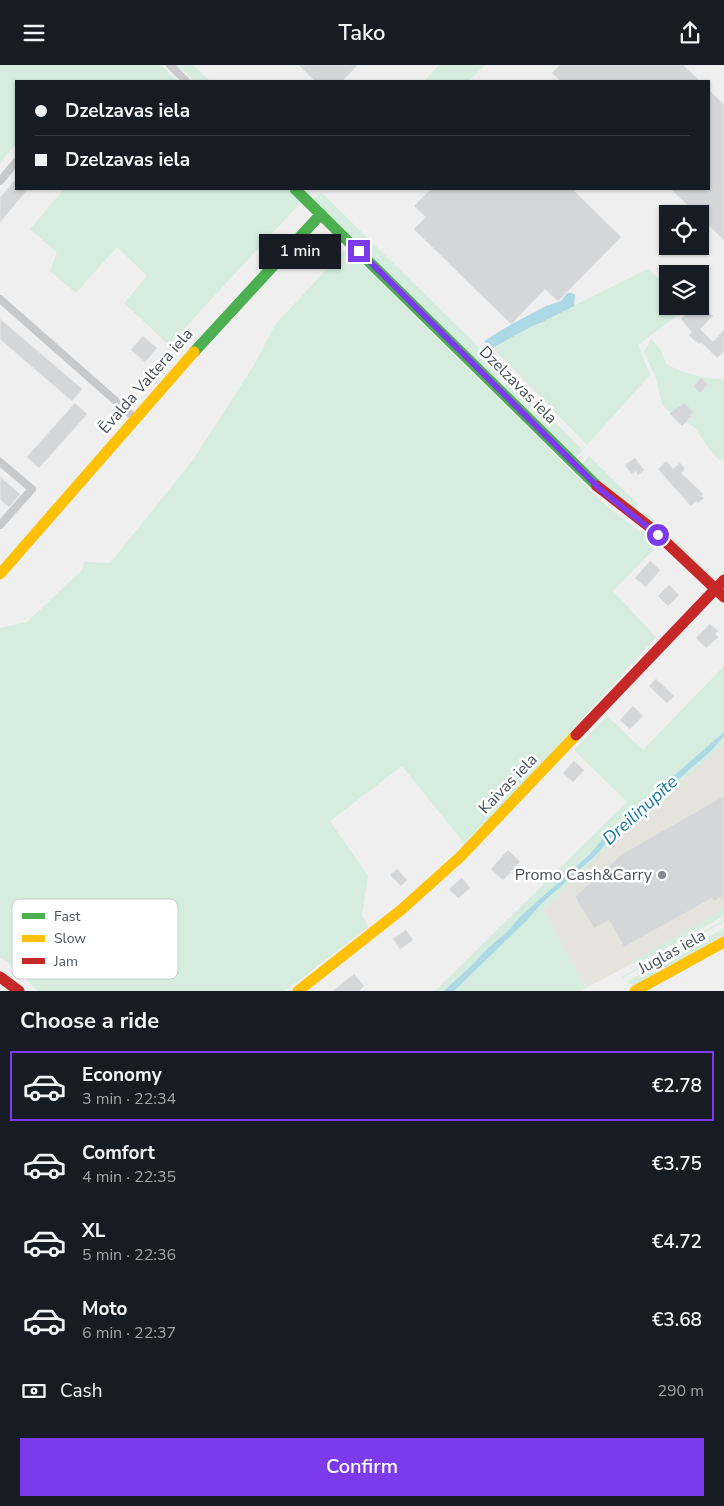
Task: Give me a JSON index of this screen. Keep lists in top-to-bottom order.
{
  "streets": {
    "street": [
      "Ēvalda Valtera iela",
      "Dzelzavas iela",
      "Kaivas iela",
      "Juglas iela"
    ]
  },
  "crossings": [
    ["Ēvalda Valtera iela", "Dzelzavas iela"],
    ["Dzelzavas iela", "Kaivas iela"]
  ],
  "water": ["Dreiliņupīte"],
  "places": ["Promo Cash&Carry"],
  "legend": ["Fast", "Slow", "Jam"],
  "page": {
    "header": "Tako",
    "banner": ["Dzelzavas iela", "Dzelzavas iela"],
    "bubble": "1 min",
    "heading": "Choose a ride",
    "list": [
      {
        "name": "Economy",
        "note": "3 min · 22:34",
        "value": "€2.78"
      },
      {
        "name": "Comfort",
        "note": "4 min · 22:35",
        "value": "€3.75"
      },
      {
        "name": "XL",
        "note": "5 min · 22:36",
        "value": "€4.72"
      },
      {
        "name": "Moto",
        "note": "6 min · 22:37",
        "value": "€3.68"
      }
    ],
    "pay": ["Cash", "290 m"],
    "buttons": "Confirm"
  }
}
